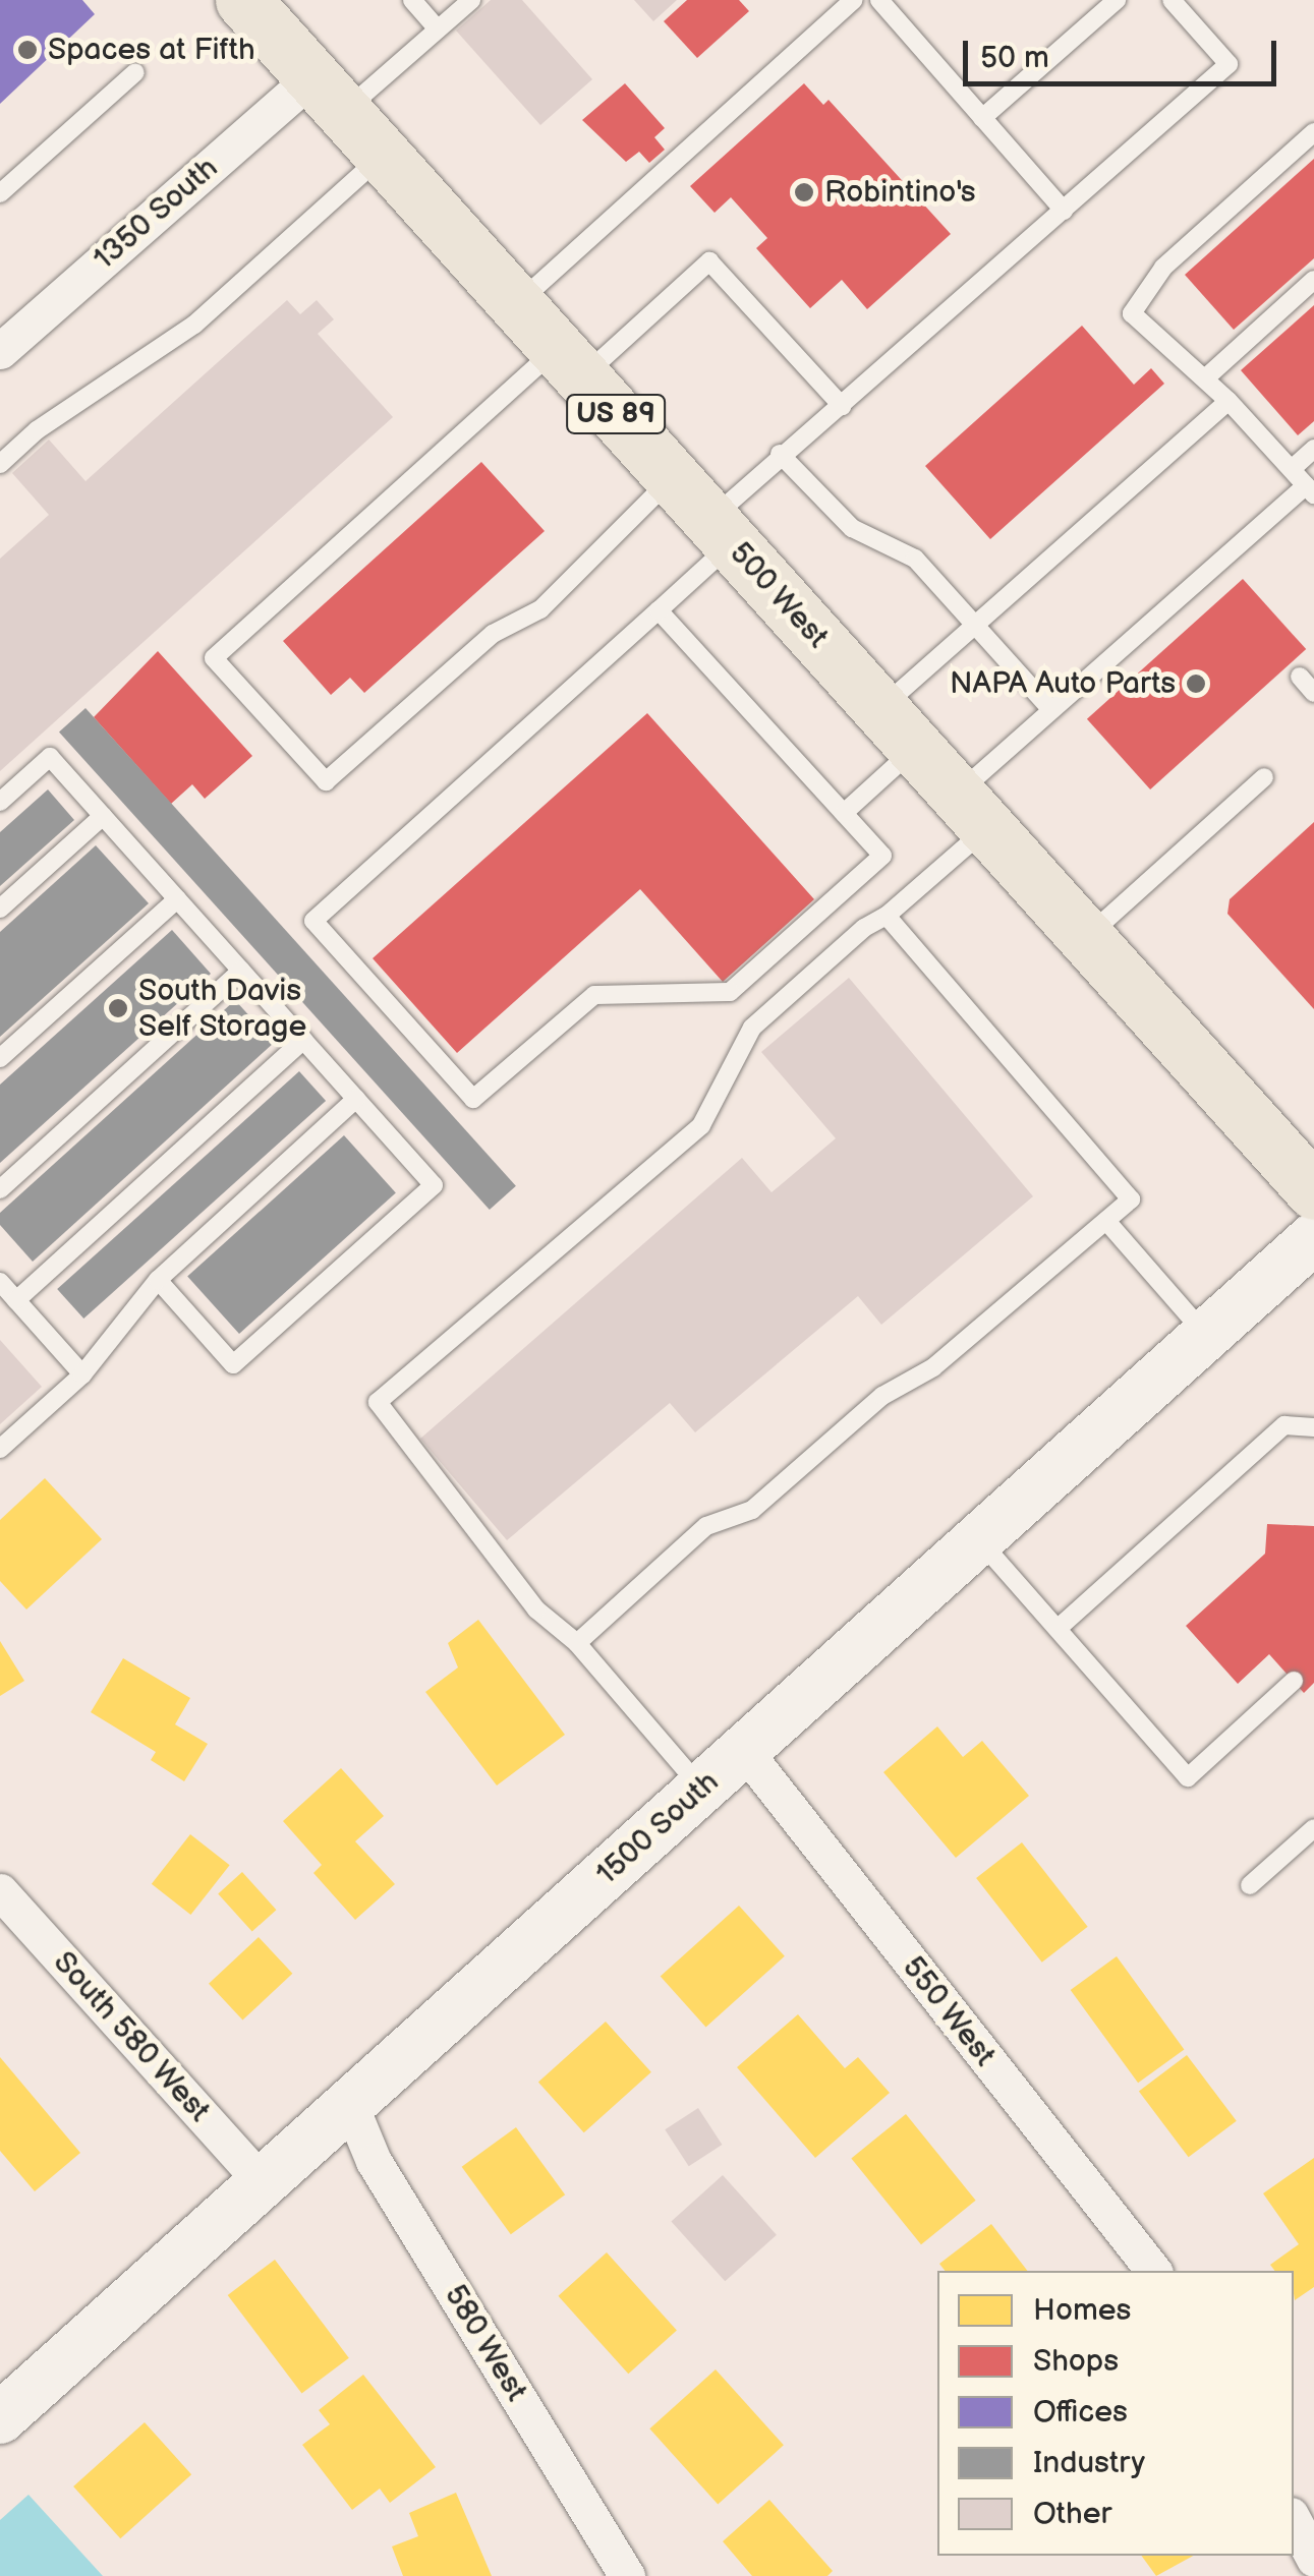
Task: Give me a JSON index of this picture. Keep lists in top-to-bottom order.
{
  "streets": {
    "main road": ["US 89", "500 West"],
    "street": [
      "1350 South",
      "1500 South",
      "550 West",
      "South 580 West",
      "580 West"
    ]
  },
  "crossings": [
    ["1350 South", "500 West"],
    ["1500 South", "550 West"],
    ["1500 South", "South 580 West"],
    ["1500 South", "580 West"]
  ],
  "places": [
    "Spaces at Fifth",
    "Robintino's",
    "NAPA Auto Parts",
    "South Davis Self Storage"
  ],
  "legend": [
    "Homes",
    "Shops",
    "Offices",
    "Industry",
    "Other"
  ],
  "scale_bar": "50 m"
}
